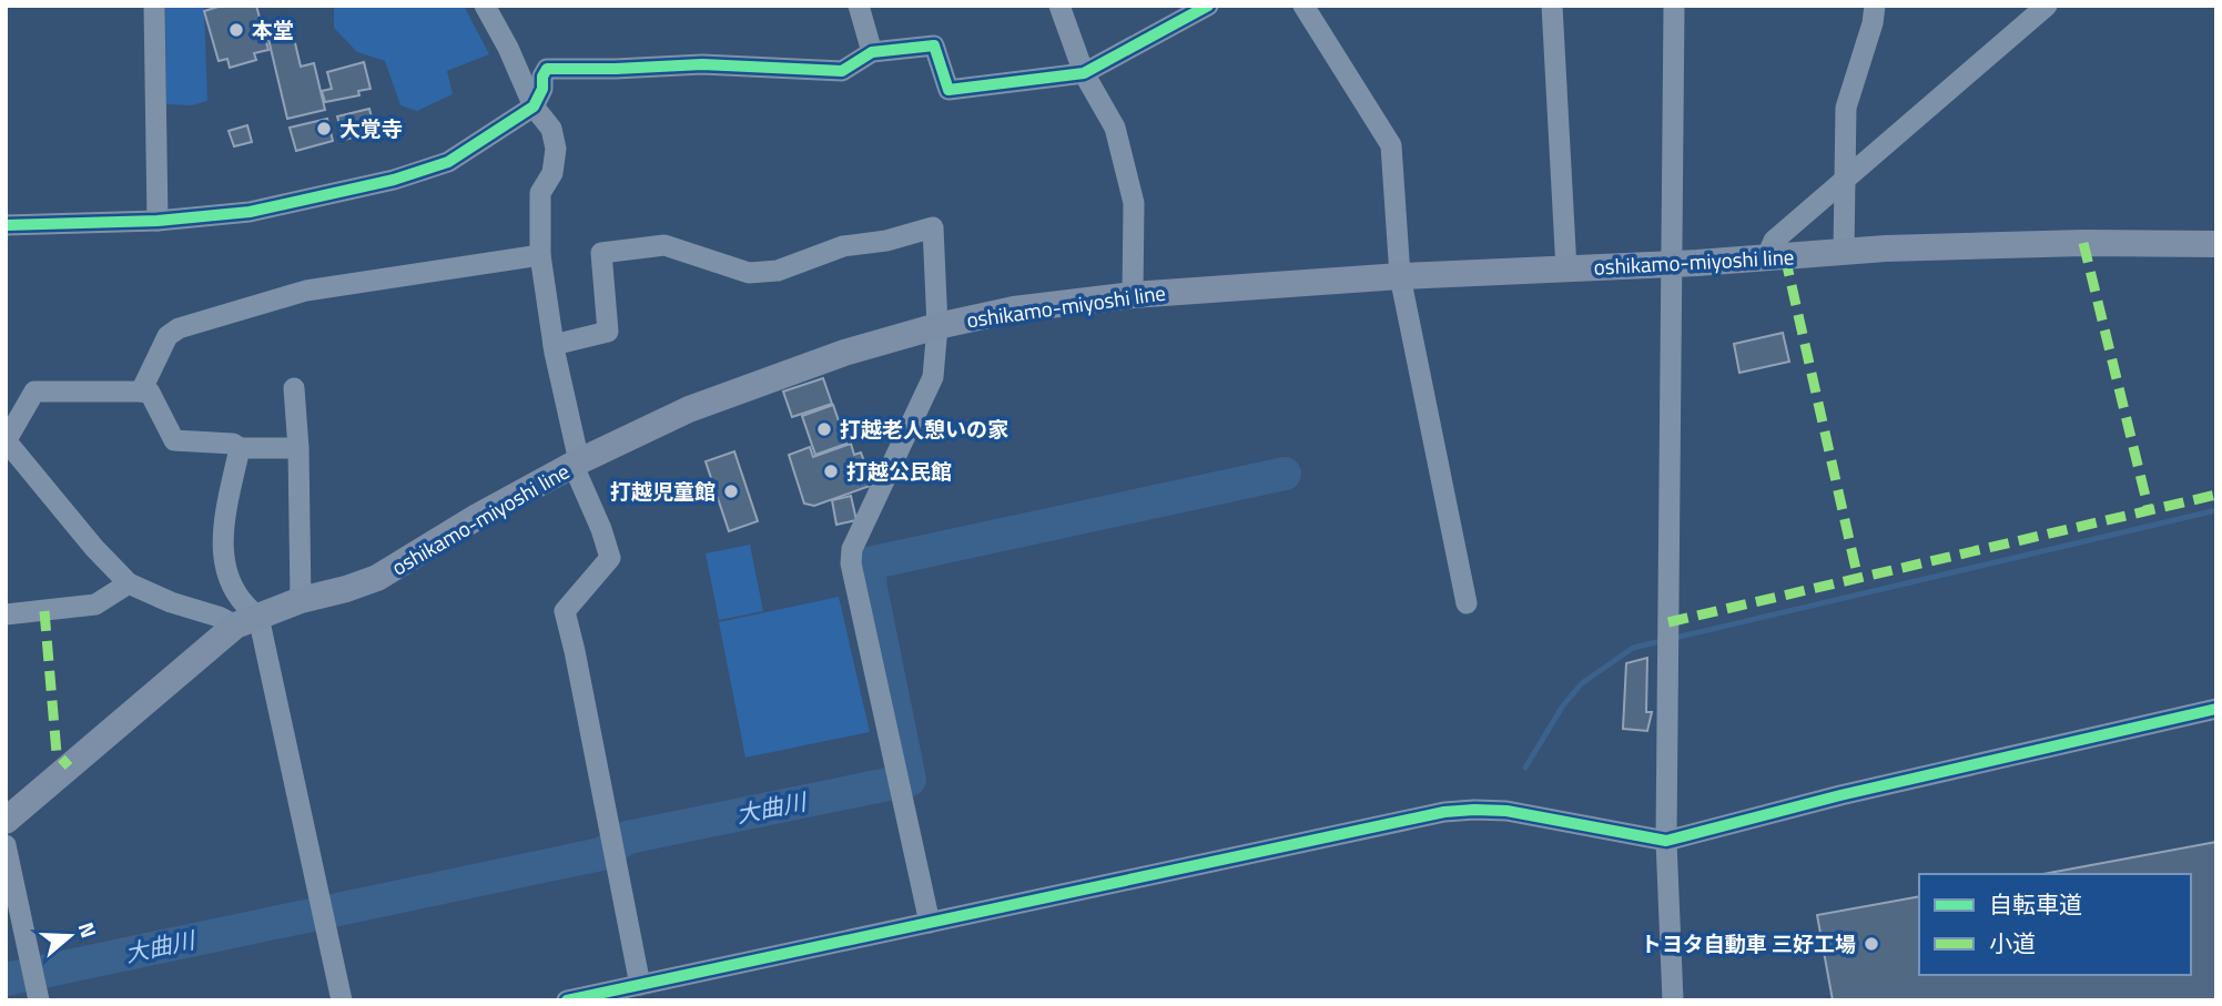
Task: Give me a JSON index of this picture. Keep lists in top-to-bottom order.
{
  "streets": {
    "main road": ["oshikamo-miyoshi line"]
  },
  "water": ["大曲川"],
  "places": [
    "本堂",
    "大覚寺",
    "打越老人憩いの家",
    "打越公民館",
    "打越児童館",
    "トヨタ自動車 三好工場"
  ],
  "legend": ["自転車道", "小道"],
  "north": "right"
}
